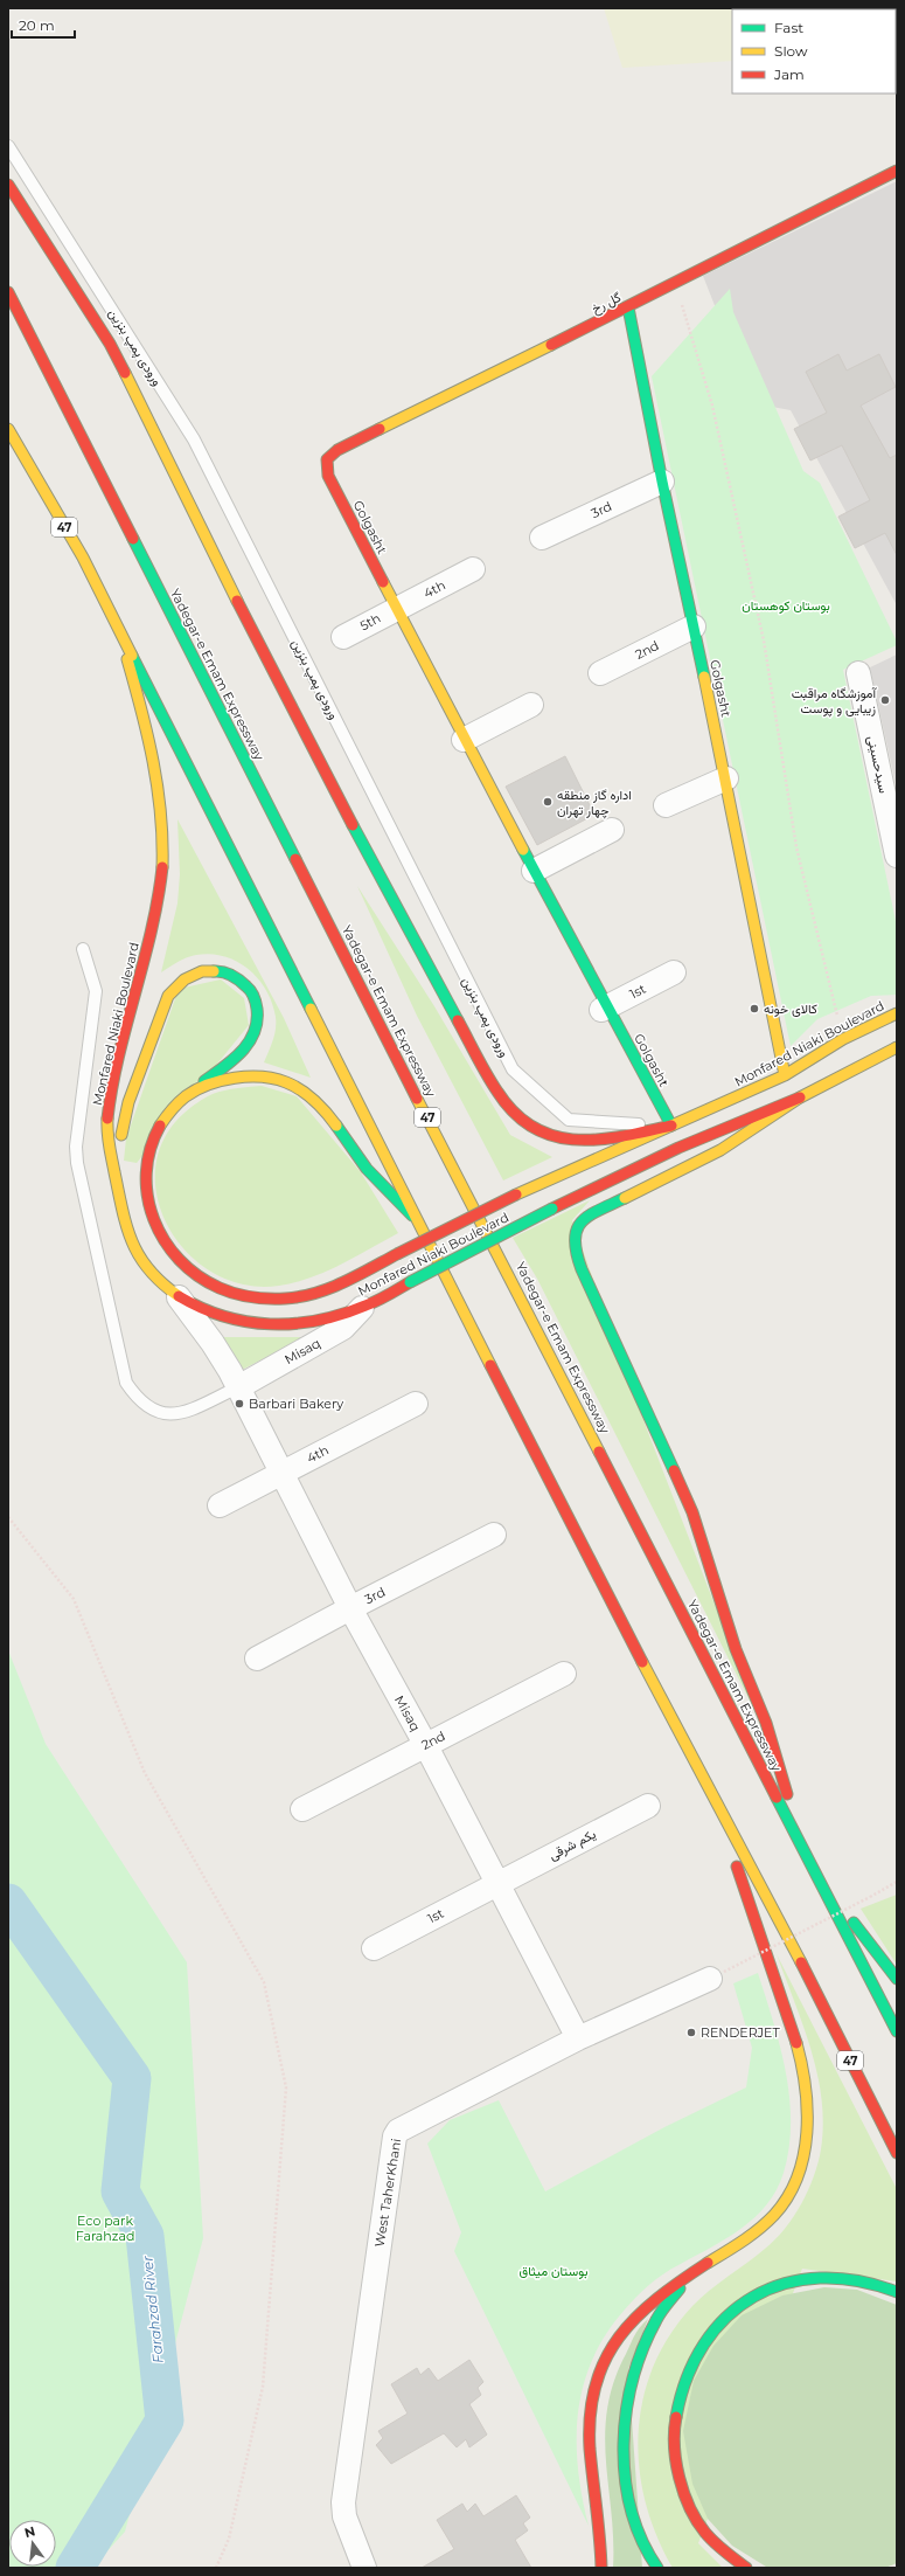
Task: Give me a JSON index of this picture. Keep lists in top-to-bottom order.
{
  "streets": {
    "main road": [
      "گل رخ",
      "47",
      "Golgasht",
      "Yadegar-e Emam Expressway",
      "Monfared Niaki Boulevard"
    ],
    "street": [
      "3rd",
      "4th",
      "5th",
      "2nd",
      "سیدحسینی",
      "1st",
      "Misaq",
      "یکم شرقی",
      "West TaherKhani"
    ],
    "lane": ["ورودی پمپ بنزین"]
  },
  "crossings": [
    ["گل رخ", "Golgasht"],
    ["ورودی پمپ بنزین", "Golgasht"],
    ["ورودی پمپ بنزین", "Monfared Niaki Boulevard"],
    ["3rd", "Golgasht"],
    ["3rd", "Misaq"],
    ["47", "Monfared Niaki Boulevard"],
    ["Golgasht", "4th"],
    ["Golgasht", "5th"],
    ["Golgasht", "2nd"],
    ["Golgasht", "1st"],
    ["Golgasht", "Monfared Niaki Boulevard"],
    ["4th", "5th"],
    ["4th", "Misaq"],
    ["2nd", "Misaq"],
    ["1st", "Misaq"],
    ["1st", "یکم شرقی"],
    ["Monfared Niaki Boulevard", "Misaq"],
    ["Misaq", "یکم شرقی"],
    ["Misaq", "West TaherKhani"]
  ],
  "water": ["Farahzad River"],
  "parks": ["بوستان کوهستان", "Eco park Farahzad", "بوستان میثاق"],
  "places": [
    "آموزشگاه مراقبت زیبایی و پوست",
    "اداره گاز منطقه چهار تهران",
    "کالای خونه",
    "Barbari Bakery",
    "RENDERJET"
  ],
  "legend": ["Fast", "Slow", "Jam"],
  "scale_bar": "20 m",
  "north": "top"
}
